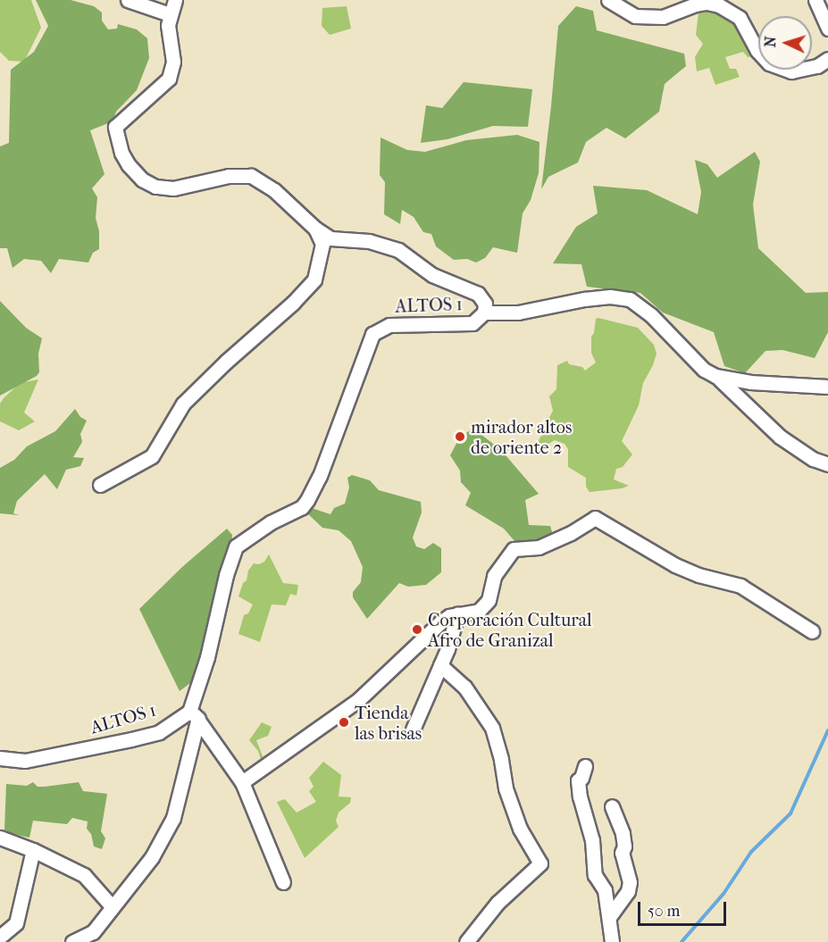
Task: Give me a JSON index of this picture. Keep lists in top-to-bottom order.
{
  "streets": {
    "street": ["ALTOS 1"]
  },
  "places": ["mirador altos de oriente 2", "Corporación Cultural Afro de Granizal", "Tienda las brisas"],
  "scale_bar": "50 m",
  "north": "left"
}
